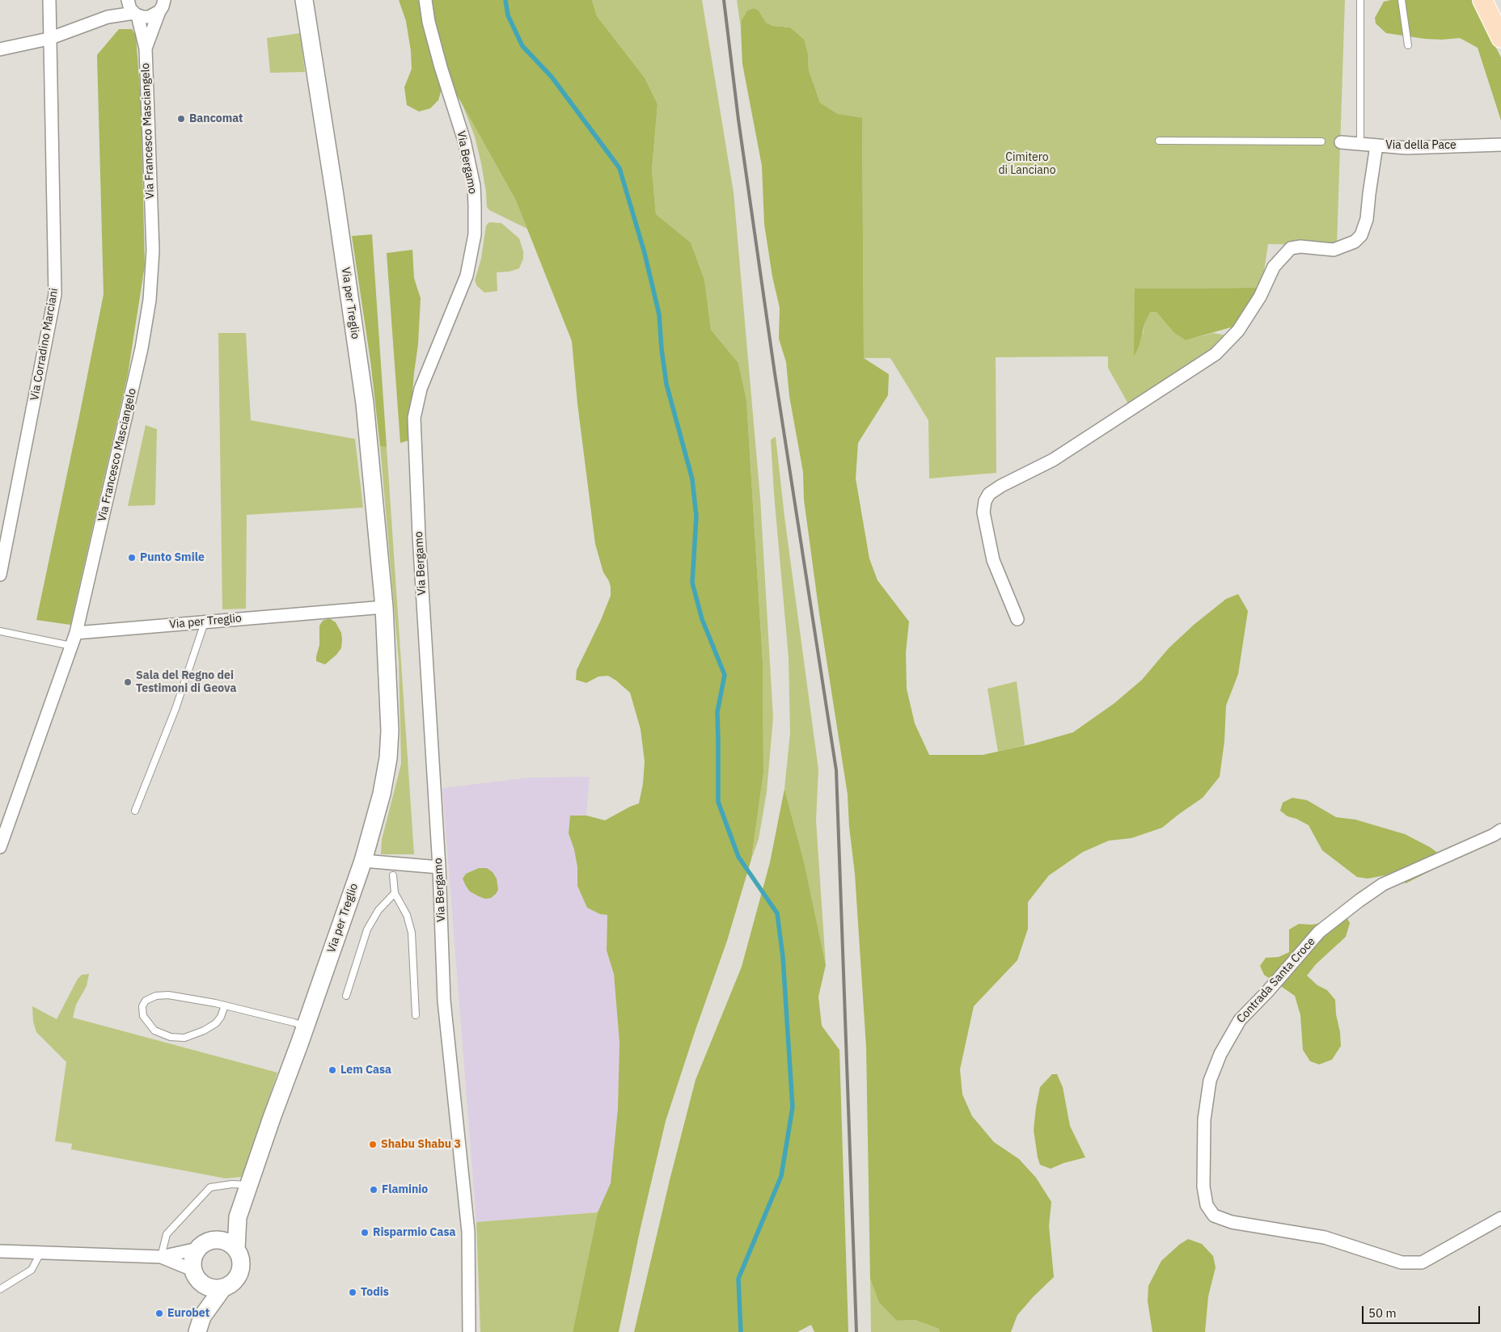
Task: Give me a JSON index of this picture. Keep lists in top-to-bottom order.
{
  "streets": {
    "main road": ["Via per Treglio"],
    "street": [
      "Via Francesco Masciangelo",
      "Via della Pace",
      "Via Bergamo",
      "Via Corradino Marciani",
      "Contrada Santa Croce"
    ]
  },
  "crossings": [
    ["Via Francesco Masciangelo", "Via per Treglio"]
  ],
  "parks": ["Cimitero di Lanciano"],
  "places": [
    "Bancomat",
    "Punto Smile",
    "Sala del Regno dei Testimoni di Geova",
    "Lem Casa",
    "Shabu Shabu 3",
    "Flaminio",
    "Risparmio Casa",
    "Todis",
    "Eurobet"
  ],
  "scale_bar": "50 m"
}
